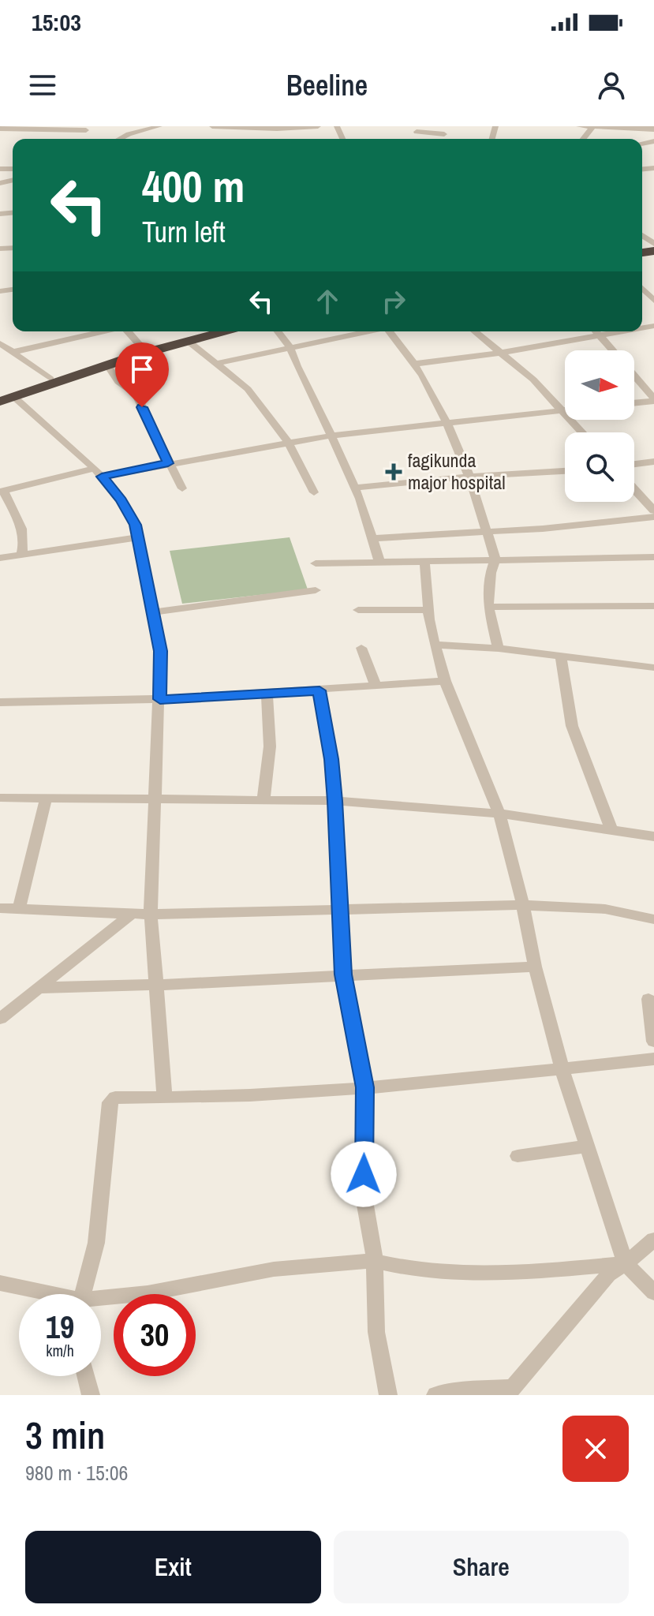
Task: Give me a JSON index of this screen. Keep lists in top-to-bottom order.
{
  "places": {
    "health": ["fagikunda major hospital"]
  },
  "north": "right",
  "page": {
    "status": "15:03",
    "header": "Beeline",
    "turn": ["400 m", "Turn left"],
    "speed": "19 km/h",
    "limit": "30",
    "heading": ["3 min", "980 m · 15:06"],
    "buttons": ["Exit", "Share"]
  }
}
